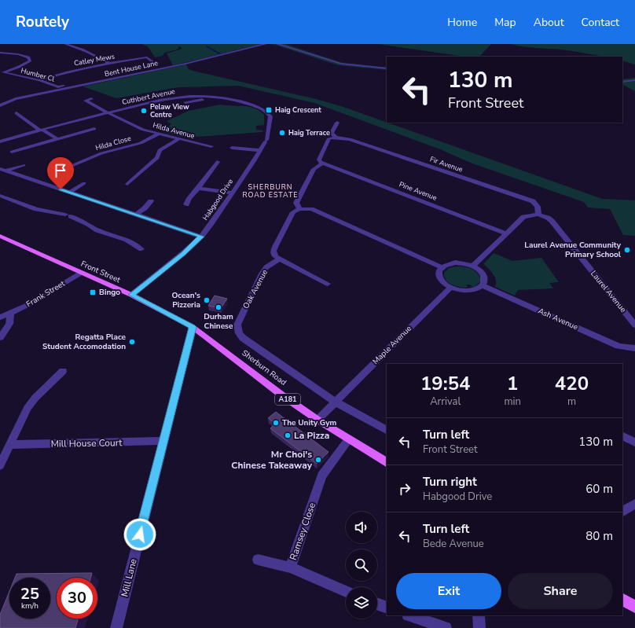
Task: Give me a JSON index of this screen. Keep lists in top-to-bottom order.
{
  "streets": {
    "main road": ["Front Street", "Sherburn Road", "A181"],
    "street": [
      "Catley Mews",
      "Bent House Lane",
      "Humber Cl",
      "Cuthbert Avenue",
      "Hilda Avenue",
      "Hilda Close",
      "Fir Avenue",
      "Pine Avenue",
      "Habgood Drive",
      "Oak Avenue",
      "Laurel Avenue",
      "Frank Street",
      "Ash Avenue",
      "Maple Avenue",
      "Mill House Court",
      "Ramsey Close",
      "Mill Lane"
    ]
  },
  "crossings": [
    ["Catley Mews", "Humber Cl"],
    ["Cuthbert Avenue", "Hilda Avenue"],
    ["Cuthbert Avenue", "Habgood Drive"],
    ["Hilda Avenue", "Hilda Close"],
    ["Fir Avenue", "Laurel Avenue"],
    ["Habgood Drive", "Front Street"],
    ["Front Street", "Frank Street"],
    ["Front Street", "Sherburn Road"],
    ["Front Street", "Mill Lane"],
    ["Oak Avenue", "Maple Avenue"],
    ["Ash Avenue", "Maple Avenue"],
    ["Maple Avenue", "Sherburn Road"],
    ["Sherburn Road", "Ramsey Close"],
    ["Sherburn Road", "Mill Lane"],
    ["Mill House Court", "Mill Lane"]
  ],
  "districts": ["SHERBURN ROAD ESTATE"],
  "places": {
    "transit": ["Haig Crescent", "Bingo"],
    "other": [
      "Pelaw View Centre",
      "Haig Terrace",
      "Laurel Avenue Community Primary School",
      "Ocean's Pizzeria",
      "Durham Chinese",
      "Regatta Place Student Accomodation",
      "The Unity Gym",
      "La Pizza",
      "Mr Choi's Chinese Takeaway"
    ]
  },
  "page": {
    "header": "Routely",
    "nav": [
      "Home",
      "Map",
      "About",
      "Contact"
    ],
    "turn": ["130 m", "Front Street"],
    "eta": [
      "19:54",
      "Arrival",
      "1",
      "min",
      "420",
      "m"
    ],
    "list": [
      {
        "name": "Turn left",
        "note": "Front Street",
        "value": "130 m"
      },
      {
        "name": "Turn right",
        "note": "Habgood Drive",
        "value": "60 m"
      },
      {
        "name": "Turn left",
        "note": "Bede Avenue",
        "value": "80 m"
      }
    ],
    "buttons": ["Exit", "Share"],
    "speed": "25 km/h",
    "limit": "30"
  }
}
